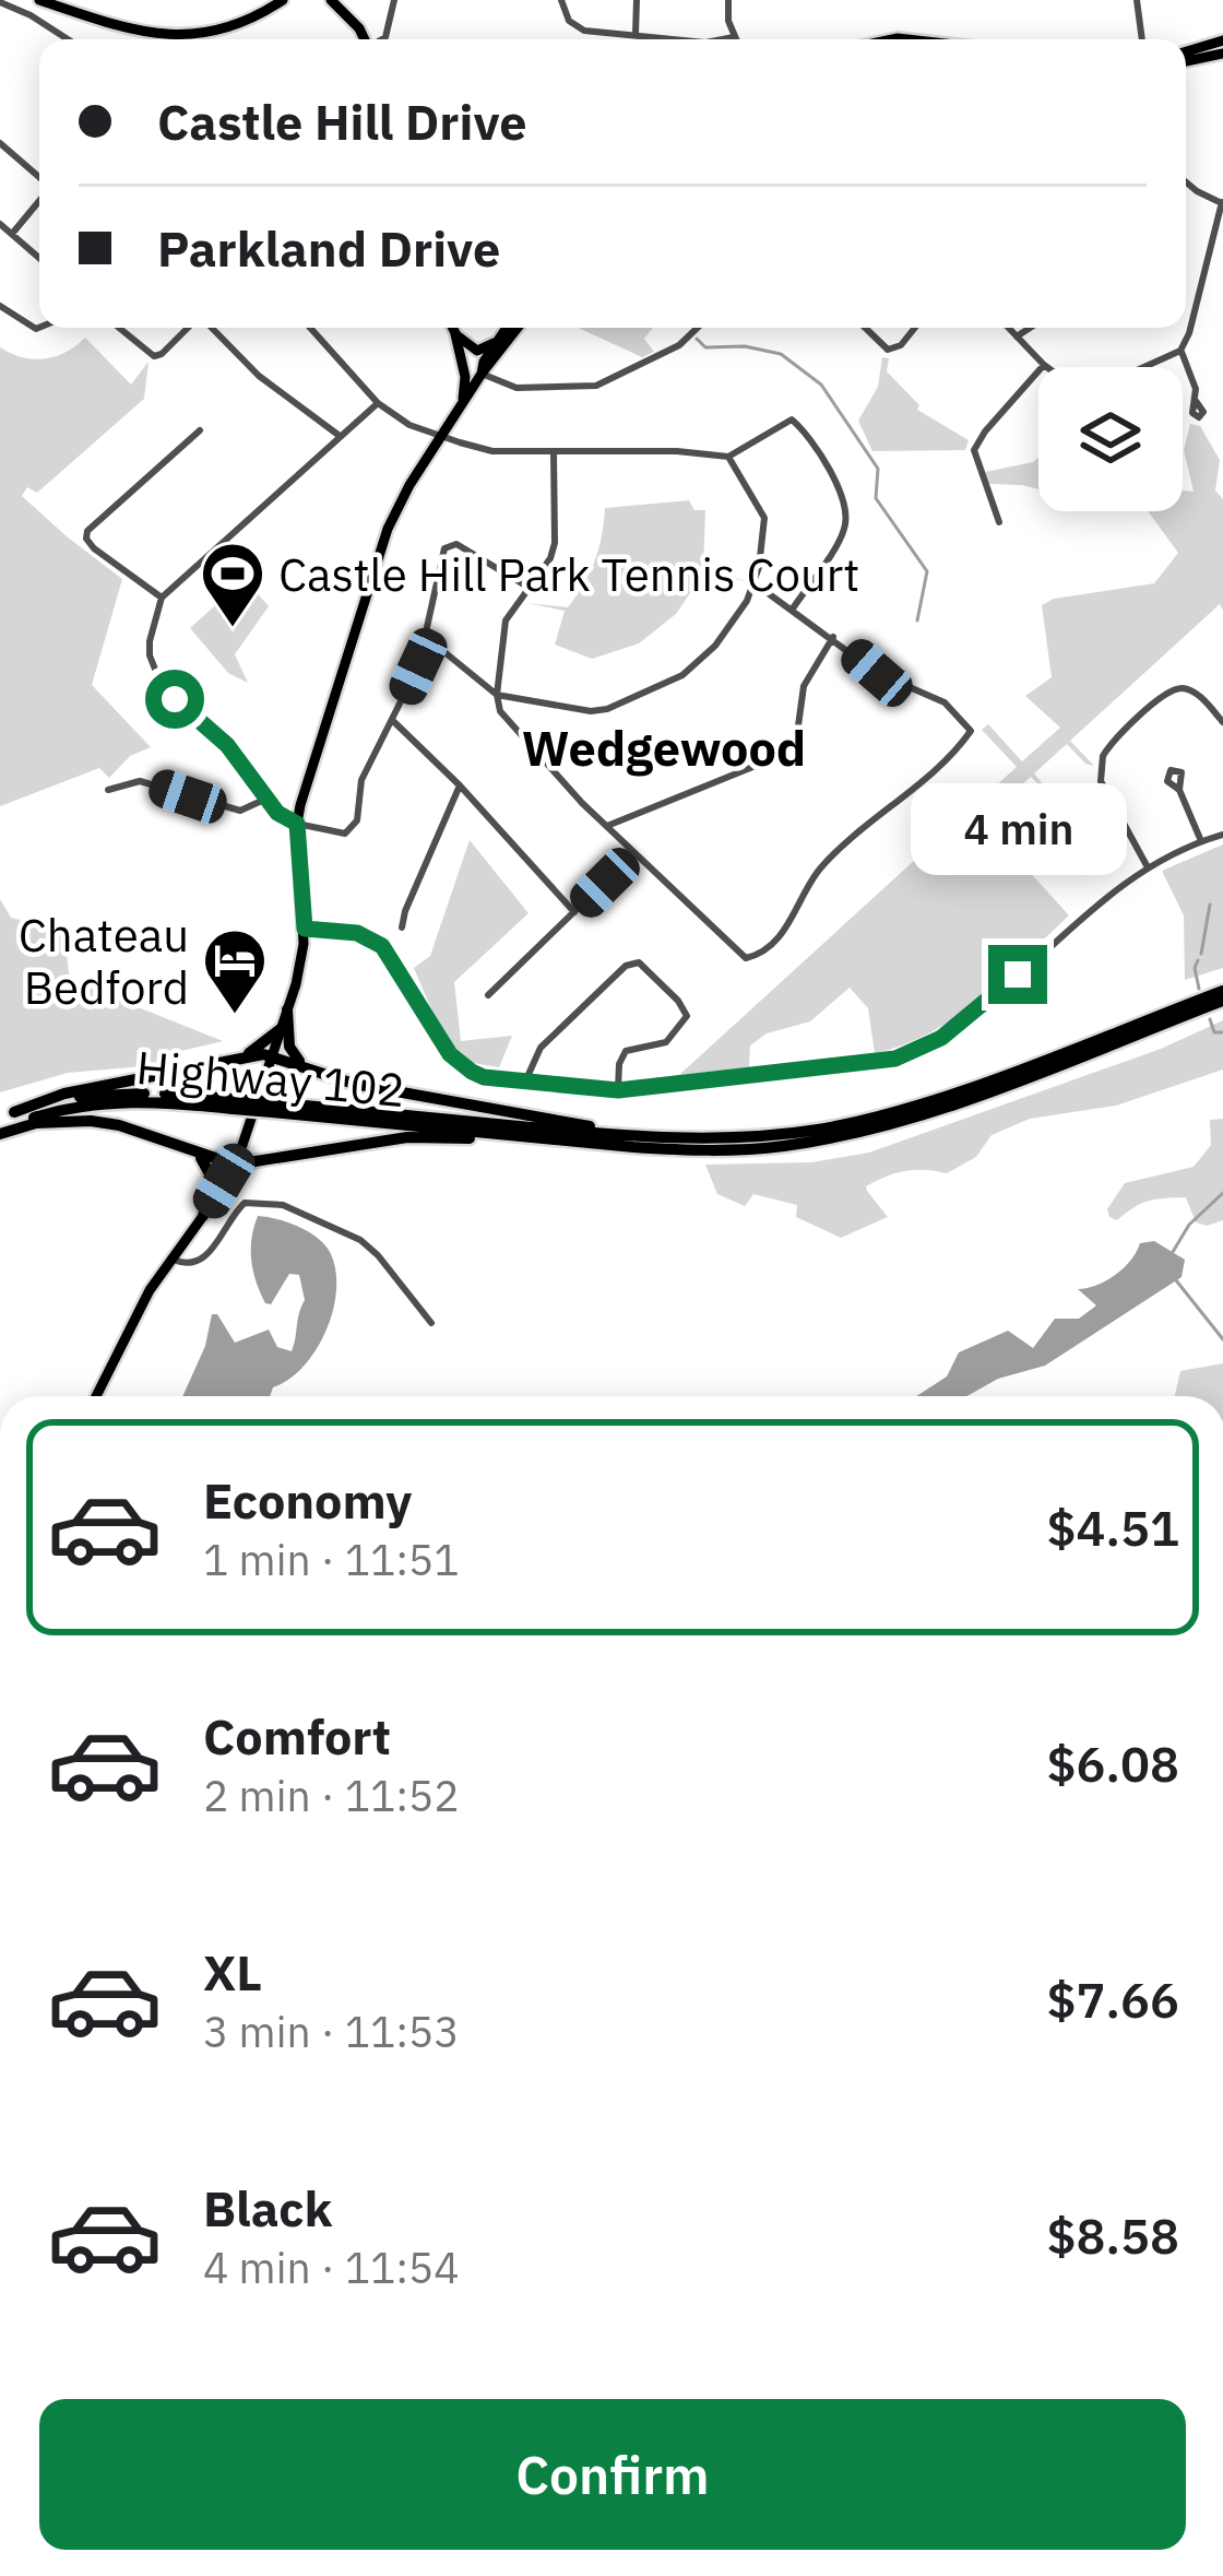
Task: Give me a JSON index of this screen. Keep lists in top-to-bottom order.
{
  "streets": {
    "highway": ["Highway 102"]
  },
  "districts": ["Wedgewood"],
  "places": {
    "sports": ["Castle Hill Park Tennis Court"],
    "hotel": ["Chateau Bedford"]
  },
  "page": {
    "banner": ["Castle Hill Drive", "Parkland Drive"],
    "bubble": "4 min",
    "list": [
      {
        "name": "Economy",
        "note": "1 min · 11:51",
        "value": "$4.51"
      },
      {
        "name": "Comfort",
        "note": "2 min · 11:52",
        "value": "$6.08"
      },
      {
        "name": "XL",
        "note": "3 min · 11:53",
        "value": "$7.66"
      },
      {
        "name": "Black",
        "note": "4 min · 11:54",
        "value": "$8.58"
      }
    ],
    "buttons": "Confirm"
  }
}
